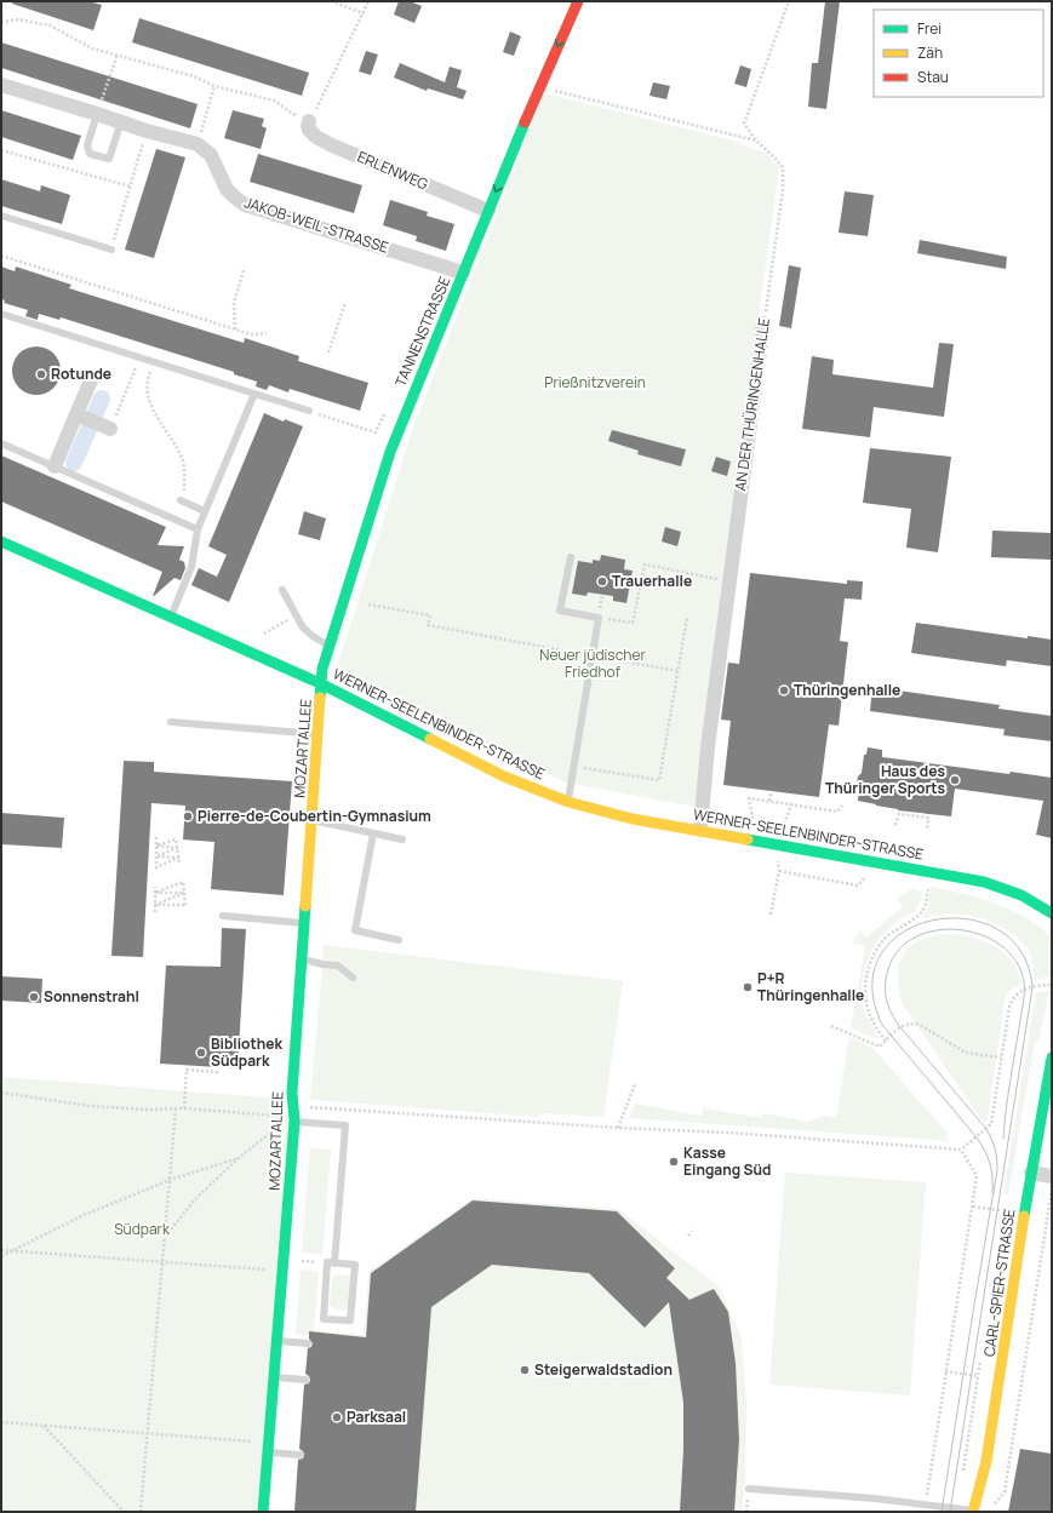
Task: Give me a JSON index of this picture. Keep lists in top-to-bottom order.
{
  "streets": {
    "street": [
      "ERLENWEG",
      "JAKOB-WEIL-STRASSE",
      "TANNENSTRASSE",
      "AN DER THÜRINGENHALLE",
      "WERNER-SEELENBINDER-STRASSE",
      "MOZARTALLEE",
      "CARL-SPIER-STRASSE"
    ]
  },
  "crossings": [
    ["ERLENWEG", "TANNENSTRASSE"],
    ["JAKOB-WEIL-STRASSE", "TANNENSTRASSE"],
    ["TANNENSTRASSE", "WERNER-SEELENBINDER-STRASSE"],
    ["TANNENSTRASSE", "MOZARTALLEE"],
    ["AN DER THÜRINGENHALLE", "WERNER-SEELENBINDER-STRASSE"],
    ["WERNER-SEELENBINDER-STRASSE", "MOZARTALLEE"]
  ],
  "parks": ["Prießnitzverein", "Neuer jüdischer Friedhof", "Südpark"],
  "places": [
    "Rotunde",
    "Trauerhalle",
    "Thüringenhalle",
    "Haus des Thüringer Sports",
    "Pierre-de-Coubertin-Gymnasium",
    "P+R Thüringenhalle",
    "Sonnenstrahl",
    "Bibliothek Südpark",
    "Kasse Eingang Süd",
    "Steigerwaldstadion",
    "Parksaal"
  ],
  "legend": ["Frei", "Zäh", "Stau"]
}
